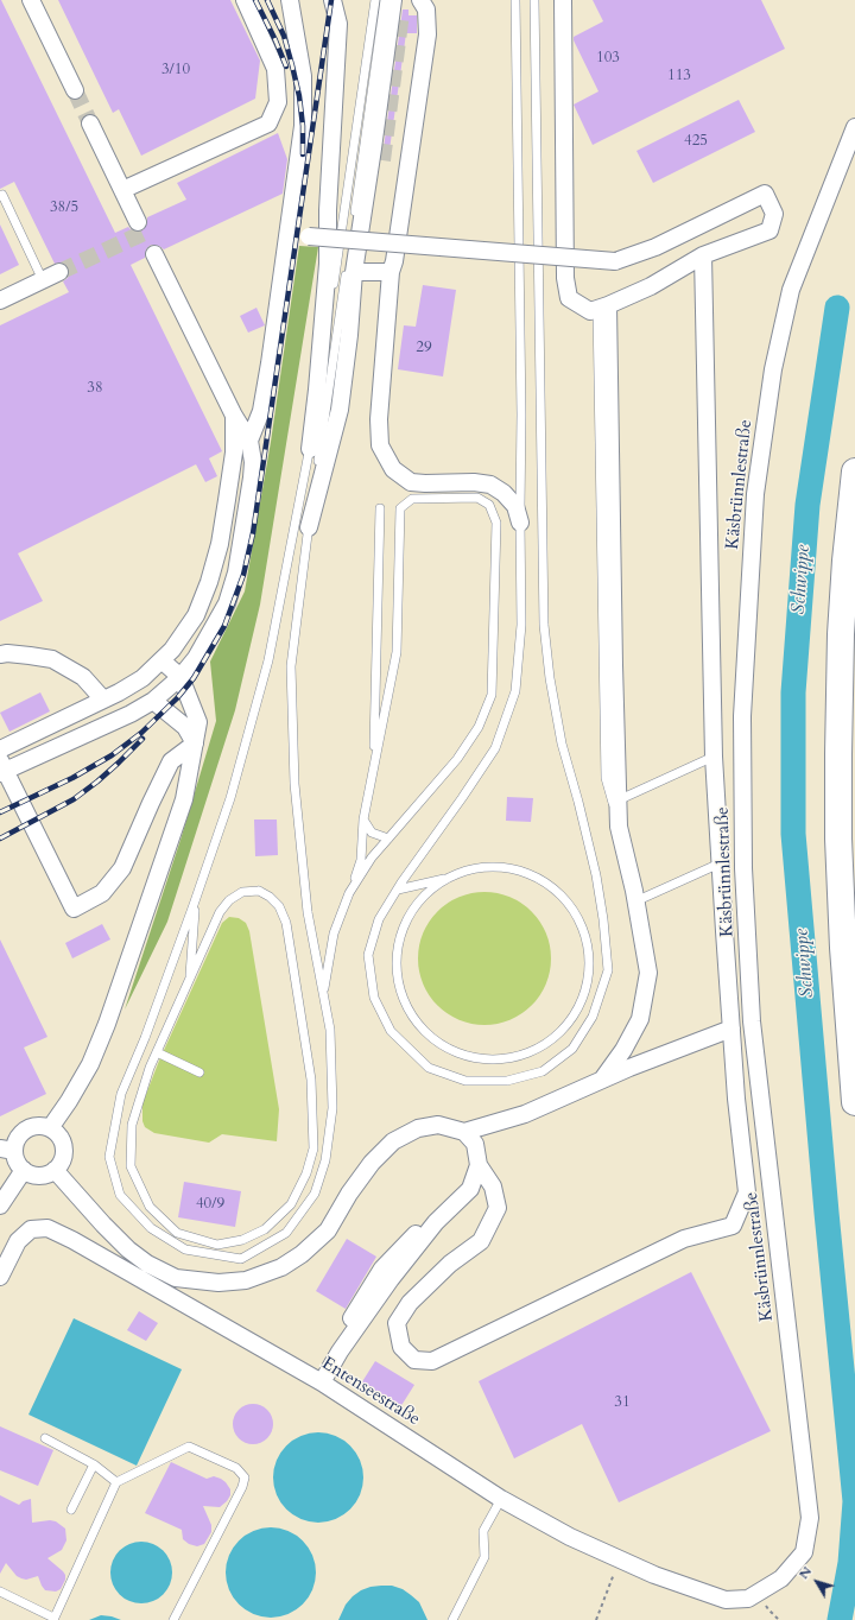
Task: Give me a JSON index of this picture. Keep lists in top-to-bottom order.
{
  "streets": {
    "street": ["Käsbrünnlestraße", "Entenseestraße"]
  },
  "crossings": [
    ["Käsbrünnlestraße", "Entenseestraße"]
  ],
  "water": ["Schwippe"],
  "house_numbers": [
    "103",
    "3/10",
    "113",
    "425",
    "38/5",
    "29",
    "38",
    "40/9",
    "31"
  ],
  "north": "top left"
}
